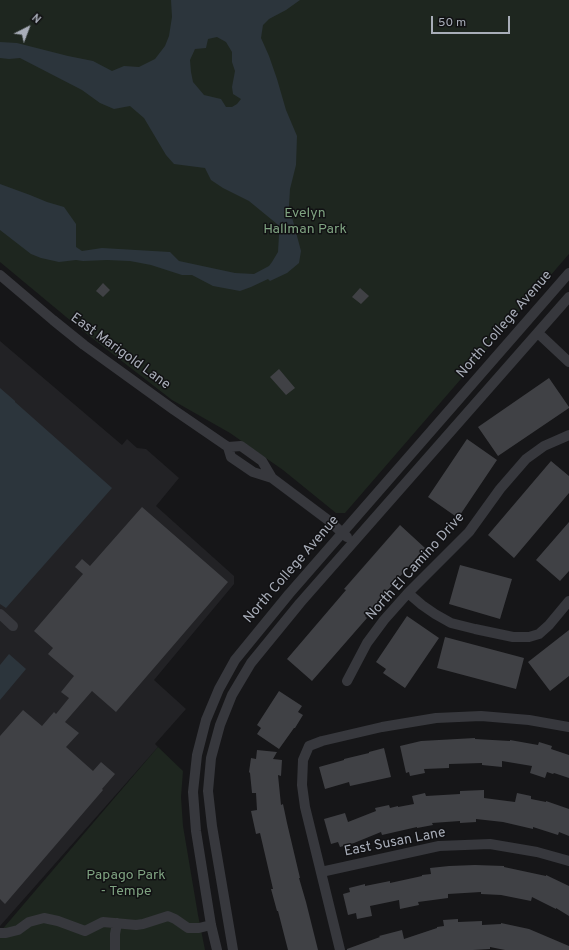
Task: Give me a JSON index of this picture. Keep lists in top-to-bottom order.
{
  "streets": {
    "street": [
      "North College Avenue",
      "East Marigold Lane",
      "North El Camino Drive",
      "East Susan Lane"
    ]
  },
  "crossings": [
    ["North College Avenue", "East Marigold Lane"]
  ],
  "parks": ["Evelyn Hallman Park", "Papago Park - Tempe"],
  "scale_bar": "50 m",
  "north": "top right"
}
